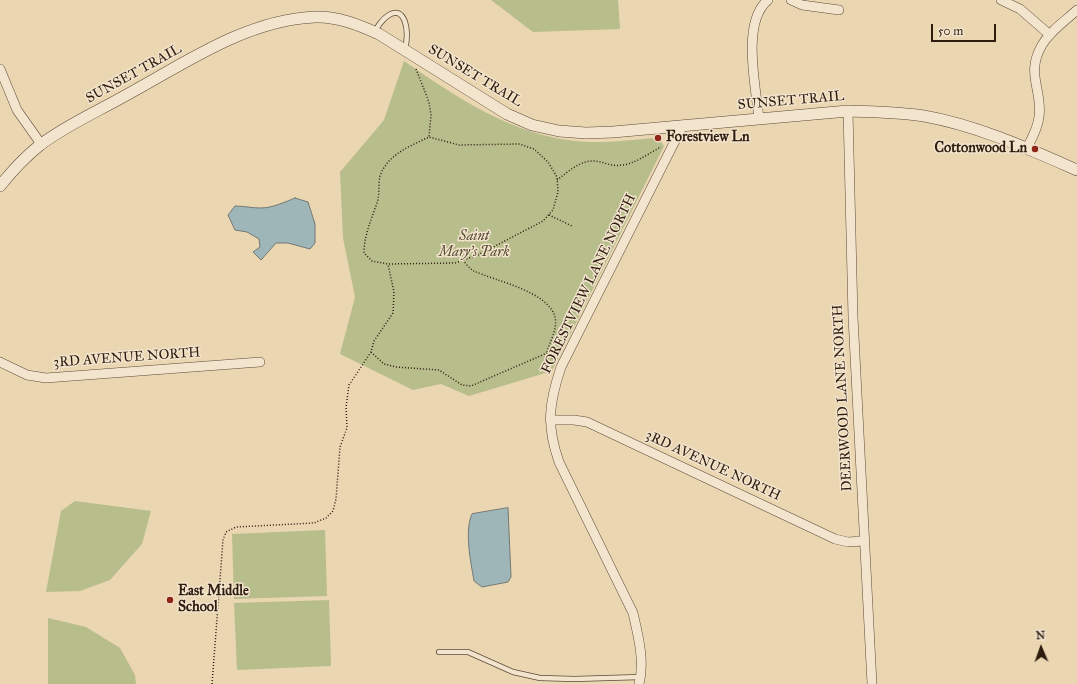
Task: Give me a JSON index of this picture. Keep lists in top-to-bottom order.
{
  "streets": {
    "street": [
      "SUNSET TRAIL",
      "FORESTVIEW LANE NORTH",
      "3RD AVENUE NORTH",
      "DEERWOOD LANE NORTH"
    ]
  },
  "crossings": [
    ["SUNSET TRAIL", "FORESTVIEW LANE NORTH"],
    ["SUNSET TRAIL", "DEERWOOD LANE NORTH"],
    ["FORESTVIEW LANE NORTH", "3RD AVENUE NORTH"],
    ["3RD AVENUE NORTH", "DEERWOOD LANE NORTH"]
  ],
  "parks": ["Saint Mary's Park"],
  "places": ["Forestview Ln", "Cottonwood Ln", "East Middle School"],
  "scale_bar": "50 m",
  "north": "top"
}
